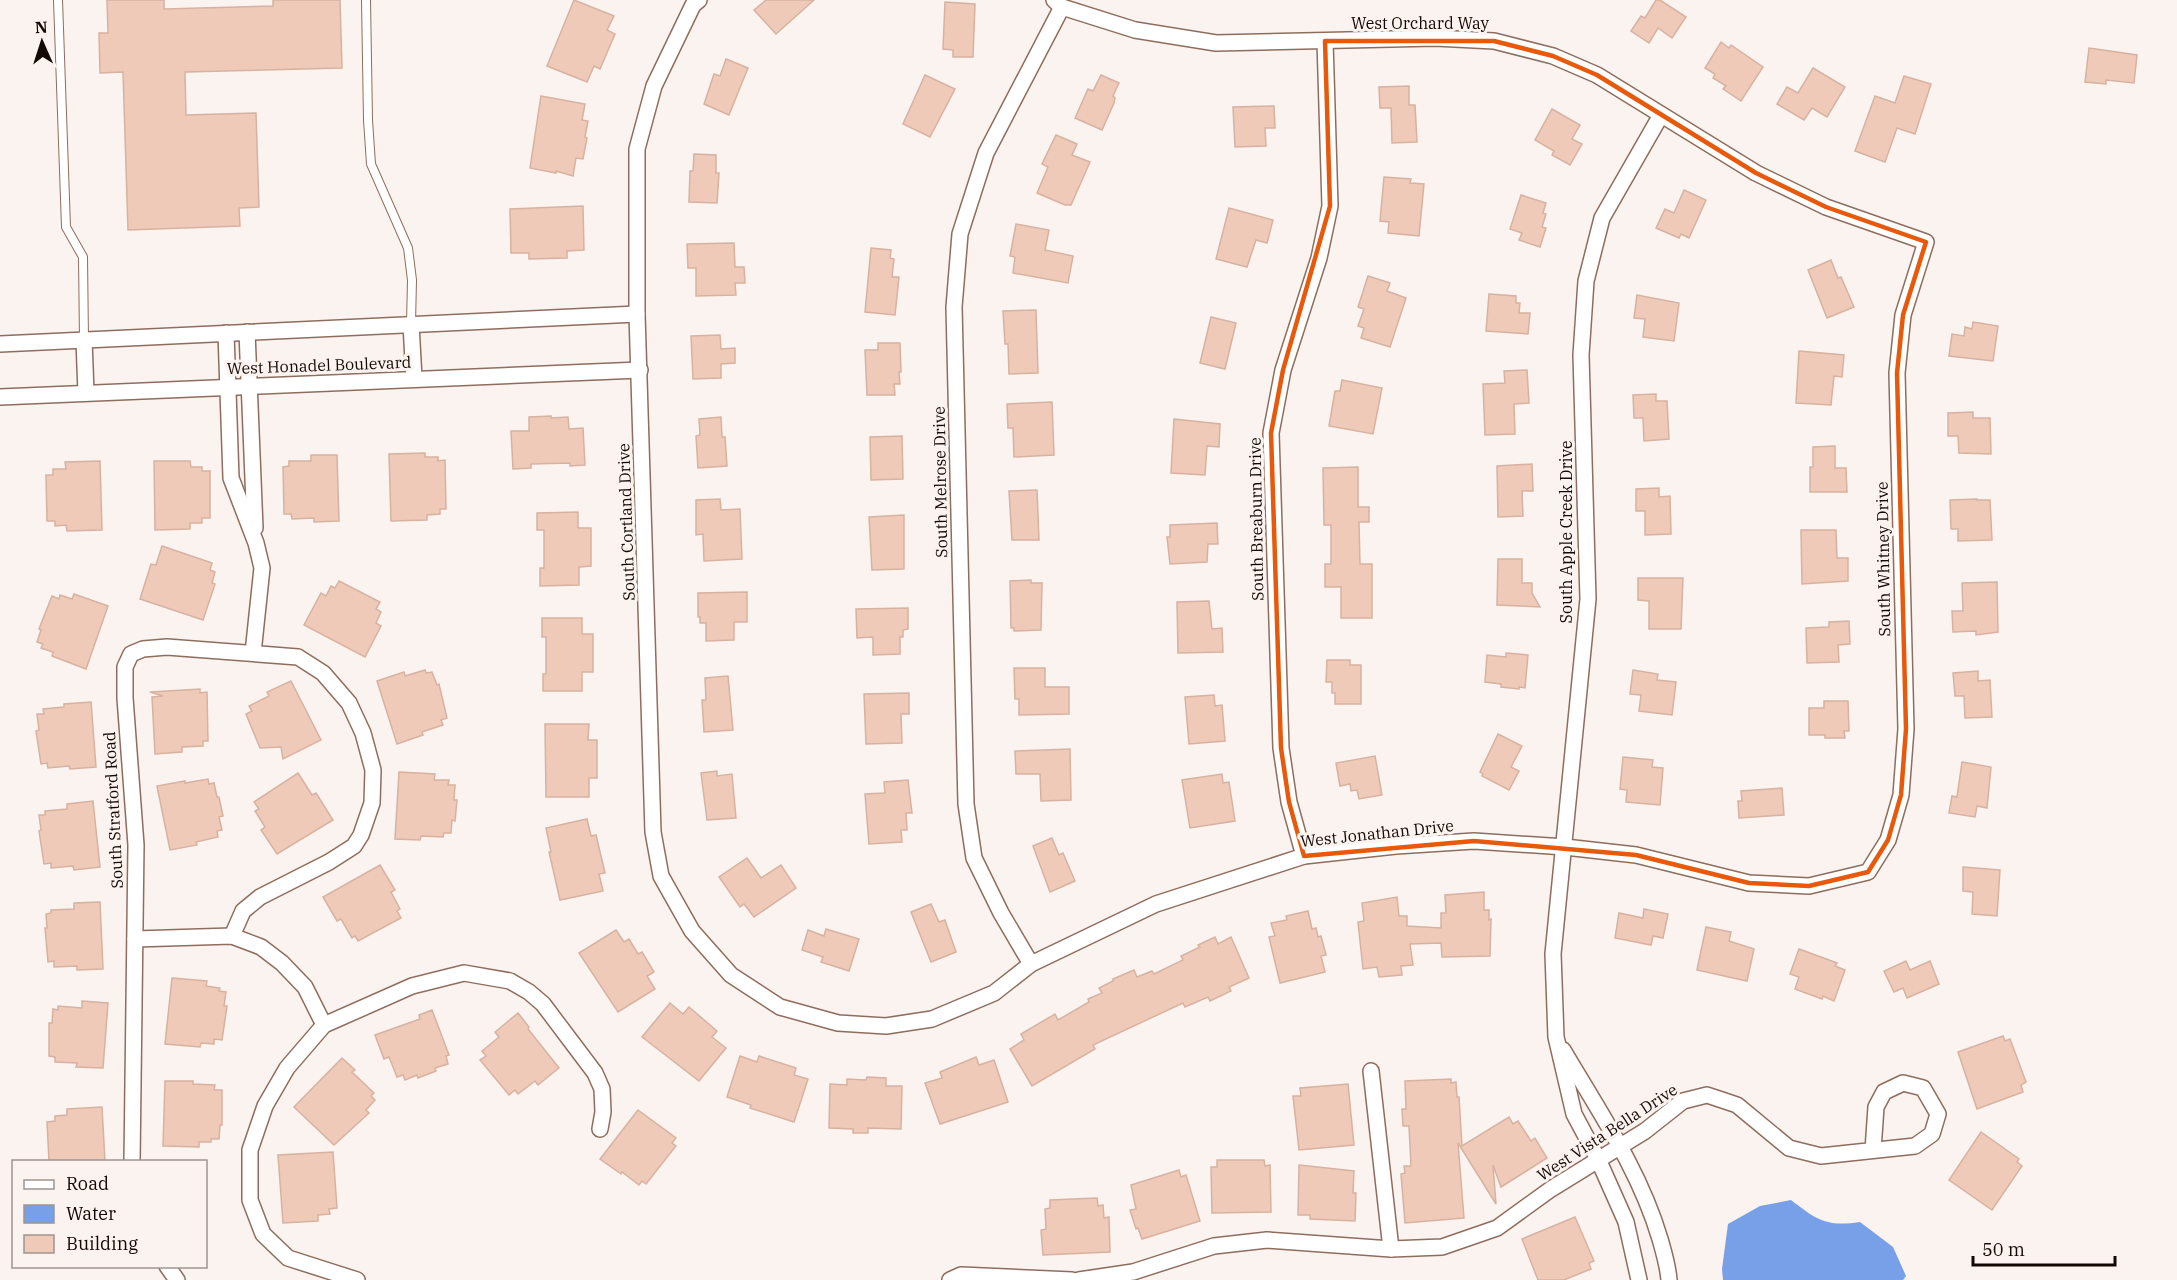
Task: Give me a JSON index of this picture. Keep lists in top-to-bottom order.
{
  "streets": {
    "street": [
      "West Orchard Way",
      "West Honadel Boulevard",
      "South Melrose Drive",
      "South Breaburn Drive",
      "South Cortland Drive",
      "South Apple Creek Drive",
      "South Whitney Drive",
      "South Stratford Road",
      "West Jonathan Drive",
      "West Vista Bella Drive"
    ]
  },
  "crossings": [
    ["West Orchard Way", "South Melrose Drive"],
    ["West Orchard Way", "South Breaburn Drive"],
    ["West Orchard Way", "South Apple Creek Drive"],
    ["West Orchard Way", "South Whitney Drive"],
    ["West Honadel Boulevard", "South Cortland Drive"],
    ["South Melrose Drive", "West Jonathan Drive"],
    ["South Breaburn Drive", "West Jonathan Drive"],
    ["South Cortland Drive", "West Jonathan Drive"],
    ["South Apple Creek Drive", "West Jonathan Drive"],
    ["South Apple Creek Drive", "West Vista Bella Drive"],
    ["South Whitney Drive", "West Jonathan Drive"]
  ],
  "legend": ["Road", "Water", "Building"],
  "scale_bar": "50 m",
  "north": "top"
}
